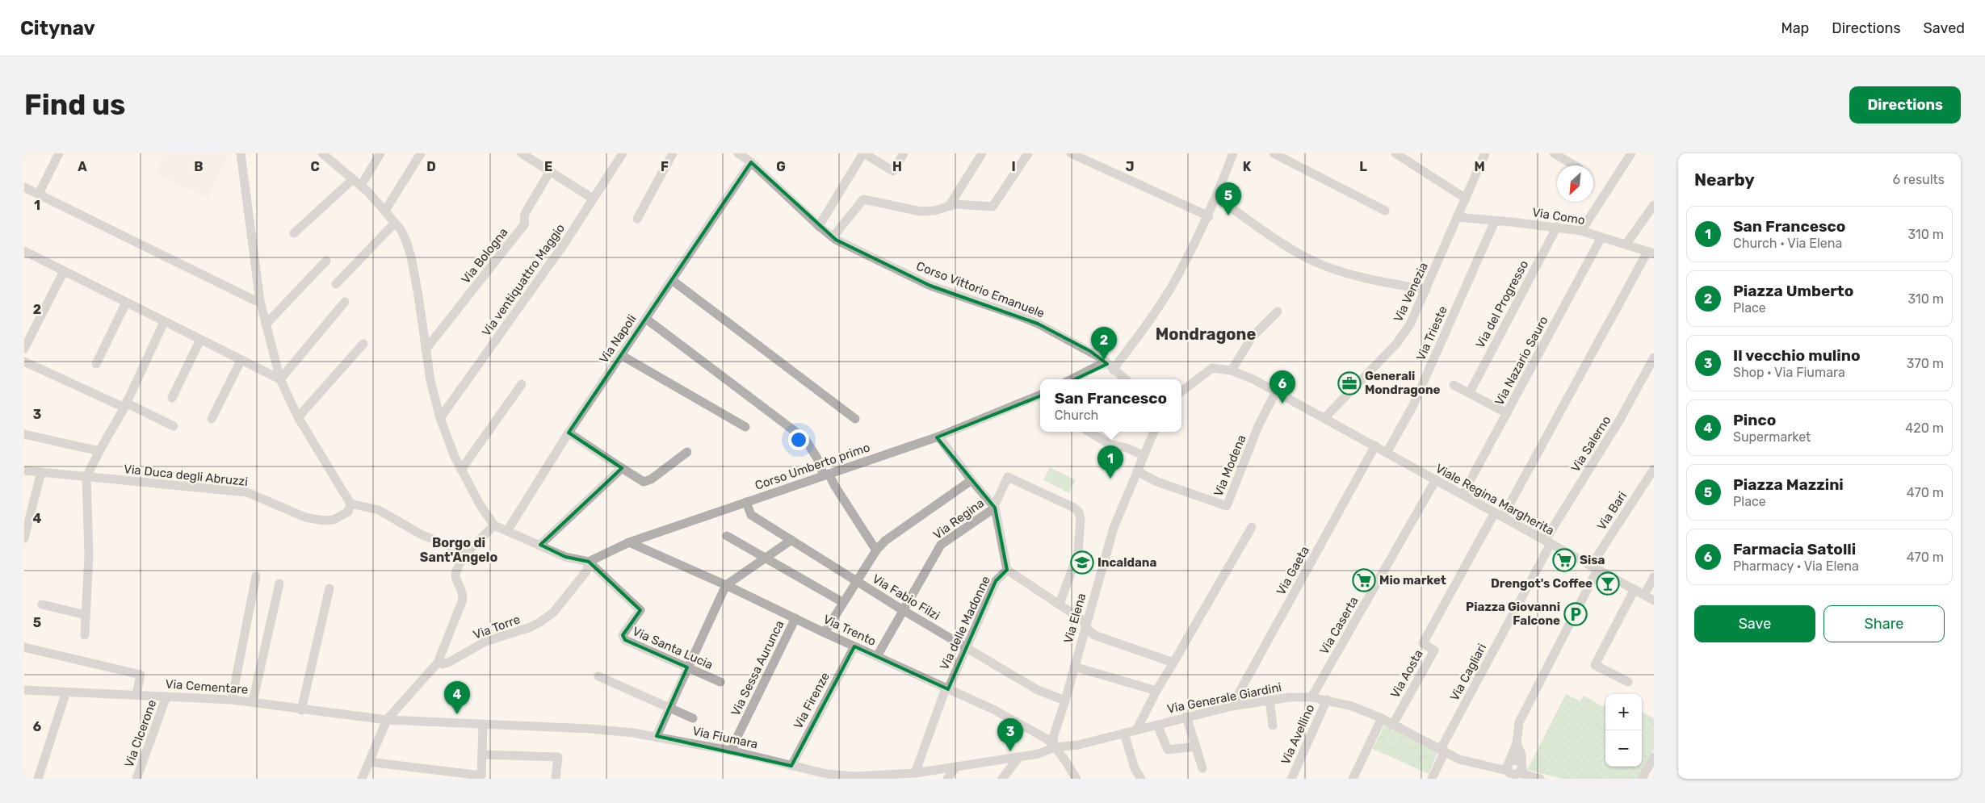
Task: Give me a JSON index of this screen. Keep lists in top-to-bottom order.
{
  "streets": {
    "street": [
      "Via Como",
      "Via Bologna",
      "Via ventiquattro Maggio",
      "Corso Vittorio Emanuele",
      "Via Venezia",
      "Via del Progresso",
      "Via Trieste",
      "Via Napoli",
      "Via Nazario Sauro",
      "Via Salerno",
      "Via Modena",
      "Corso Umberto primo",
      "Via Duca degli Abruzzi",
      "Viale Regina Margherita",
      "Via Bari",
      "Via Regina",
      "Via Gaeta",
      "Via Fabio Filzi",
      "Via Elena",
      "Via delle Madonne",
      "Via Caserta",
      "Via Torre",
      "Via Trento",
      "Via Santa Lucia",
      "Via Sessa Aurunca",
      "Via Cagliari",
      "Via Aosta",
      "Via Cementare",
      "Via Generale Giardini",
      "Via Firenze",
      "Via CIcerone",
      "Via Avellino",
      "Via Fiumara"
    ]
  },
  "crossings": [
    ["Via Como", "Via Venezia"],
    ["Via Como", "Via del Progresso"],
    ["Via Como", "Via Trieste"],
    ["Via Como", "Via Nazario Sauro"],
    ["Corso Vittorio Emanuele", "Via Napoli"],
    ["Via Venezia", "Viale Regina Margherita"],
    ["Via Trieste", "Viale Regina Margherita"],
    ["Via Nazario Sauro", "Viale Regina Margherita"],
    ["Via Salerno", "Viale Regina Margherita"],
    ["Via Salerno", "Via Cagliari"],
    ["Via Modena", "Via Elena"],
    ["Corso Umberto primo", "Via Fabio Filzi"],
    ["Corso Umberto primo", "Via Torre"],
    ["Corso Umberto primo", "Via Trento"],
    ["Corso Umberto primo", "Via Santa Lucia"],
    ["Viale Regina Margherita", "Via Bari"],
    ["Viale Regina Margherita", "Via Gaeta"],
    ["Viale Regina Margherita", "Via Caserta"],
    ["Viale Regina Margherita", "Via Cagliari"],
    ["Viale Regina Margherita", "Via Aosta"],
    ["Via Bari", "Via Generale Giardini"],
    ["Via Regina", "Via Fabio Filzi"],
    ["Via Regina", "Via Trento"],
    ["Via Gaeta", "Via Generale Giardini"],
    ["Via Fabio Filzi", "Via Elena"],
    ["Via Fabio Filzi", "Via delle Madonne"],
    ["Via Elena", "Via Trento"],
    ["Via Elena", "Via Generale Giardini"],
    ["Via Elena", "Via Fiumara"],
    ["Via delle Madonne", "Via Trento"],
    ["Via delle Madonne", "Via Fiumara"],
    ["Via Caserta", "Via Generale Giardini"],
    ["Via Torre", "Via Santa Lucia"],
    ["Via Trento", "Via Sessa Aurunca"],
    ["Via Trento", "Via Generale Giardini"],
    ["Via Trento", "Via Firenze"],
    ["Via Trento", "Via Fiumara"],
    ["Via Sessa Aurunca", "Via Fiumara"],
    ["Via Cagliari", "Via Generale Giardini"],
    ["Via Aosta", "Via Generale Giardini"],
    ["Via Cementare", "Via CIcerone"],
    ["Via Cementare", "Via Fiumara"],
    ["Via Generale Giardini", "Via Avellino"],
    ["Via Generale Giardini", "Via Fiumara"],
    ["Via Firenze", "Via Fiumara"]
  ],
  "districts": ["Mondragone", "Borgo di Sant'Angelo"],
  "places": {
    "office": ["Generali Mondragone"],
    "supermarket": ["Sisa", "Mio market"],
    "school or university": ["Incaldana"],
    "bar": ["Drengot's Coffee"],
    "parking": ["Piazza Giovanni Falcone"]
  },
  "north": "bottom left",
  "page": {
    "header": "Citynav",
    "nav": ["Map", "Directions", "Saved"],
    "buttons": [
      "Directions",
      ["Save", "Share"]
    ],
    "title": "Find us",
    "heading": ["Nearby", "6 results"],
    "pins": [
      "5",
      "2",
      "6",
      "1",
      "4",
      "3"
    ],
    "list": [
      {
        "mark": "1",
        "name": "San Francesco",
        "note": "Church · Via Elena",
        "value": "310 m"
      },
      {
        "mark": "2",
        "name": "Piazza Umberto",
        "note": "Place",
        "value": "310 m"
      },
      {
        "mark": "3",
        "name": "Il vecchio mulino",
        "note": "Shop · Via Fiumara",
        "value": "370 m"
      },
      {
        "mark": "4",
        "name": "Pinco",
        "note": "Supermarket",
        "value": "420 m"
      },
      {
        "mark": "5",
        "name": "Piazza Mazzini",
        "note": "Place",
        "value": "470 m"
      },
      {
        "mark": "6",
        "name": "Farmacia Satolli",
        "note": "Pharmacy · Via Elena",
        "value": "470 m"
      }
    ],
    "popup": ["San Francesco", "Church"],
    "map_buttons": ["+", "−"]
  },
  "grid": {
    "columns": [
      "A",
      "B",
      "C",
      "D",
      "E",
      "F",
      "G",
      "H",
      "I",
      "J",
      "K",
      "L",
      "M"
    ],
    "rows": [
      "1",
      "2",
      "3",
      "4",
      "5",
      "6"
    ]
  }
}
